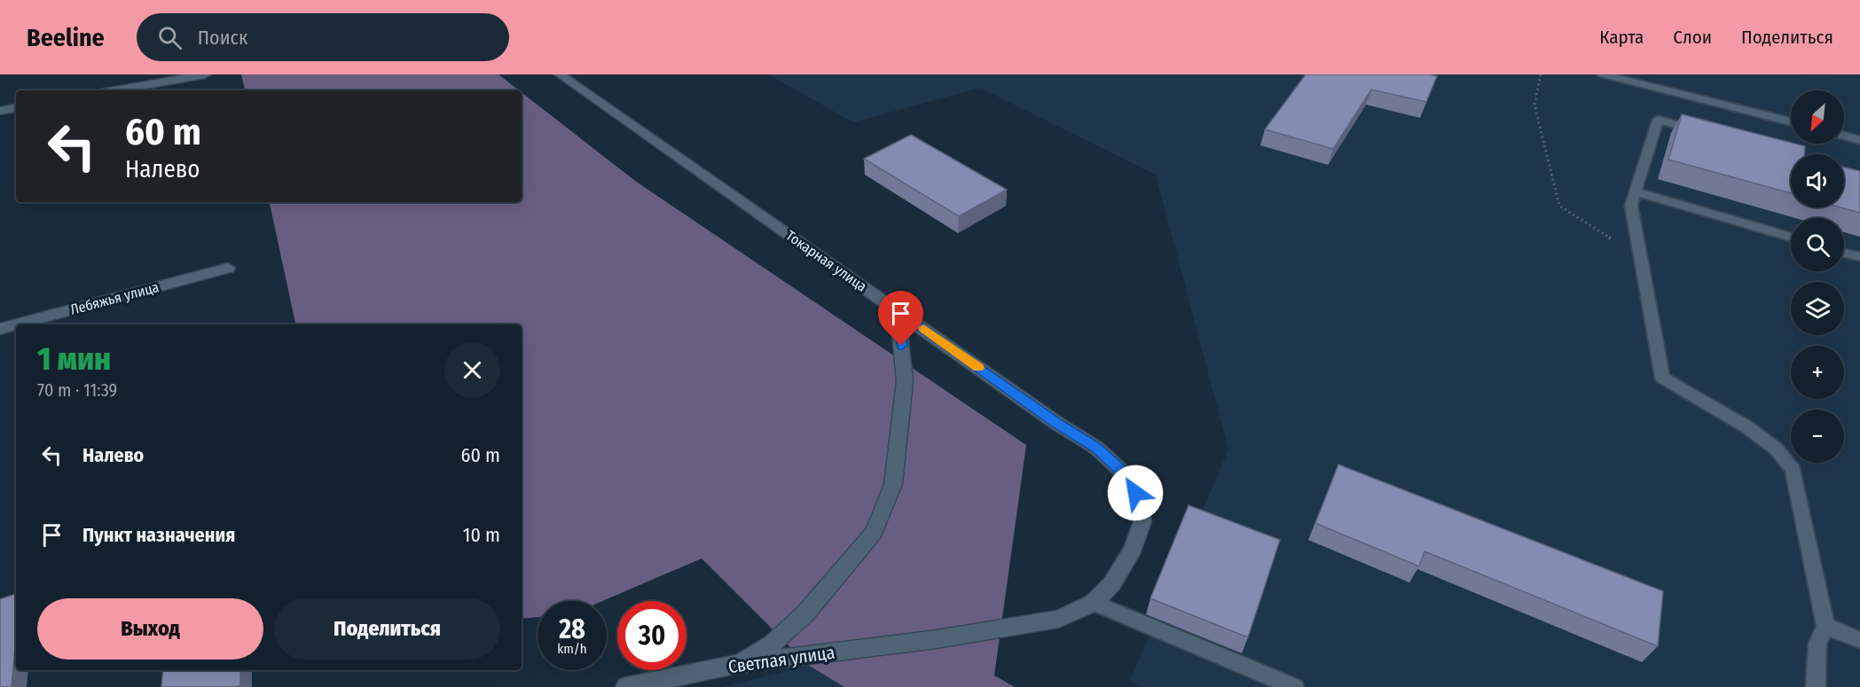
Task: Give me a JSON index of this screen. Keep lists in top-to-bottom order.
{
  "streets": {
    "street": ["Токарная улица", "Лебяжья улица", "Светлая улица"]
  },
  "crossings": [
    ["Токарная улица", "Светлая улица"]
  ],
  "north": "bottom left",
  "page": {
    "header": "Beeline",
    "search": "Поиск",
    "nav": ["Карта", "Слои", "Поделиться"],
    "map_buttons": ["+", "−"],
    "turn": ["60 m", "Налево"],
    "heading": ["1 мин", "70 m · 11:39"],
    "list": [
      {
        "name": "Налево",
        "value": "60 m"
      },
      {
        "name": "Пункт назначения",
        "value": "10 m"
      }
    ],
    "buttons": ["Выход", "Поделиться"],
    "speed": "28 km/h",
    "limit": "30"
  }
}
